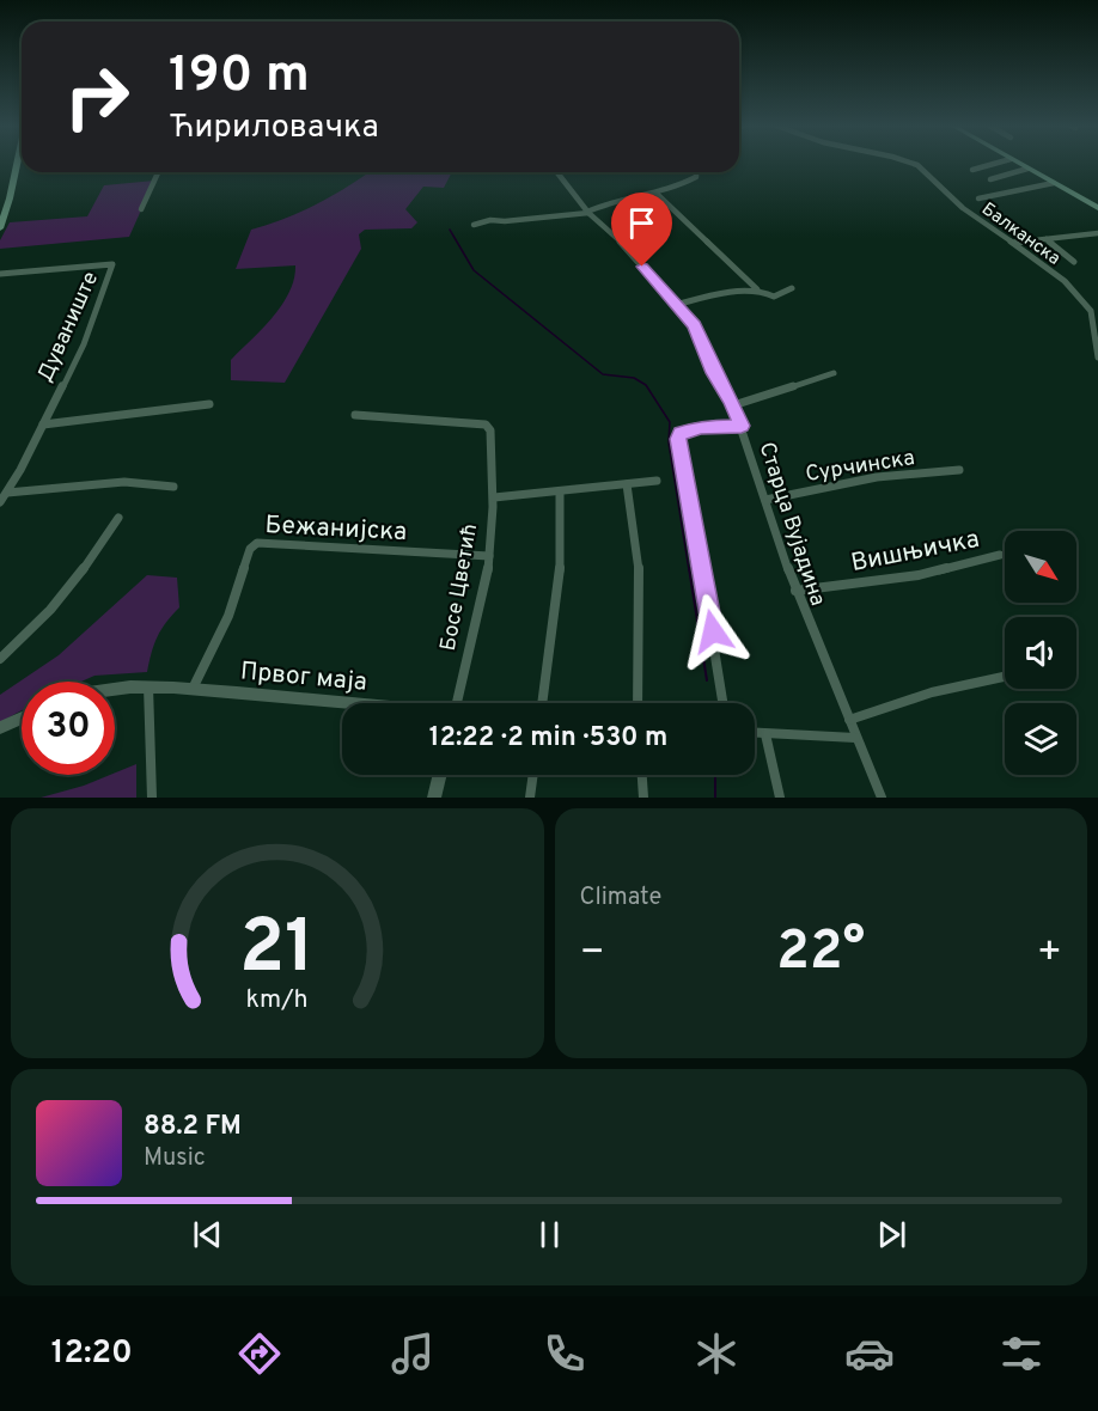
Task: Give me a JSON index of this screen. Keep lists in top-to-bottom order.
{
  "streets": {
    "street": [
      "Балканска",
      "Дуваниште",
      "Сурчинска",
      "Старца Вујадина",
      "Бежанијска",
      "Вишњичка",
      "Босе Цветић",
      "Првог маја"
    ]
  },
  "crossings": [
    ["Сурчинска", "Старца Вујадина"],
    ["Старца Вујадина", "Вишњичка"],
    ["Бежанијска", "Босе Цветић"],
    ["Бежанијска", "Првог маја"]
  ],
  "north": "bottom right",
  "page": {
    "turn": ["190 m", "Ћириловачка"],
    "limit": "30",
    "trip": "12:22 · 2 min · 530 m",
    "tile": "Climate",
    "heat": ["−", "22°", "+"],
    "song": ["88.2 FM", "Music"],
    "tabs": "12:20",
    "gauge": ["21", "km/h"]
  }
}
